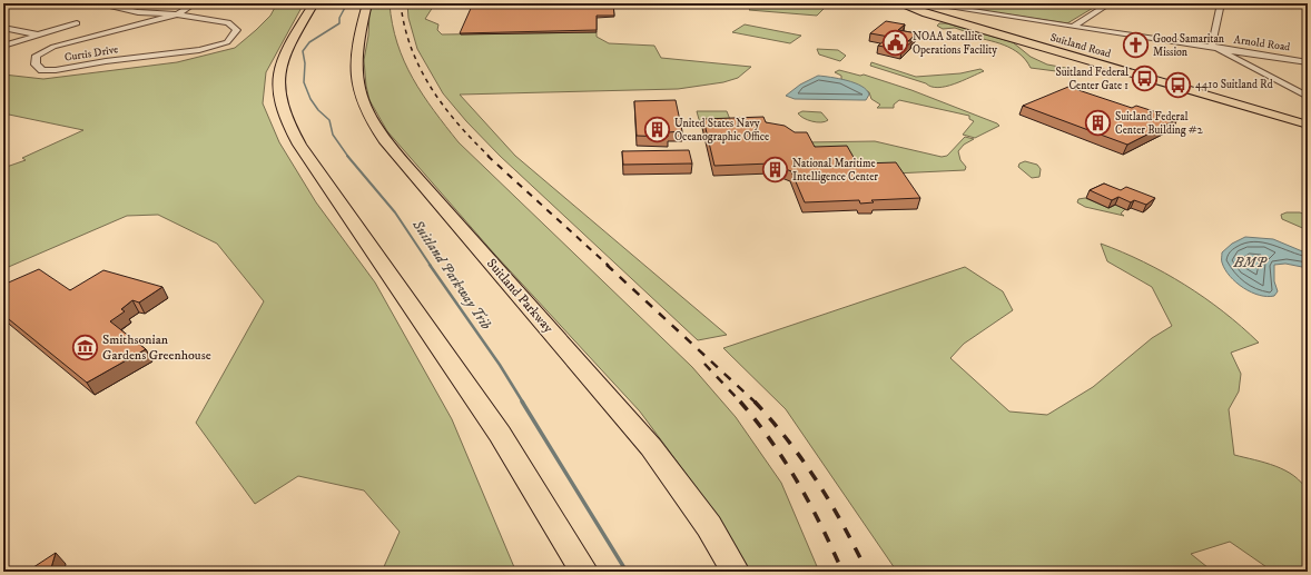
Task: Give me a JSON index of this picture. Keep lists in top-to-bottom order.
{
  "streets": {
    "highway": ["Suitland Parkway"],
    "main road": ["Suitland Road"],
    "street": ["Arnold Road", "Curtis Drive"]
  },
  "water": ["BMP", "Suitland Parkway Trib"],
  "places": {
    "public building": ["NOAA Satellite Operations Facility"],
    "church": ["Good Samaritan Mission"],
    "bus stop": ["Suitland Federal Center Gate 1", "4410 Suitland Rd"],
    "building": ["Suitland Federal Center Building #2", "United States Navy Oceanographic Office", "National Maritime Intelligence Center"],
    "museum": ["Smithsonian Gardens Greenhouse"]
  }
}
